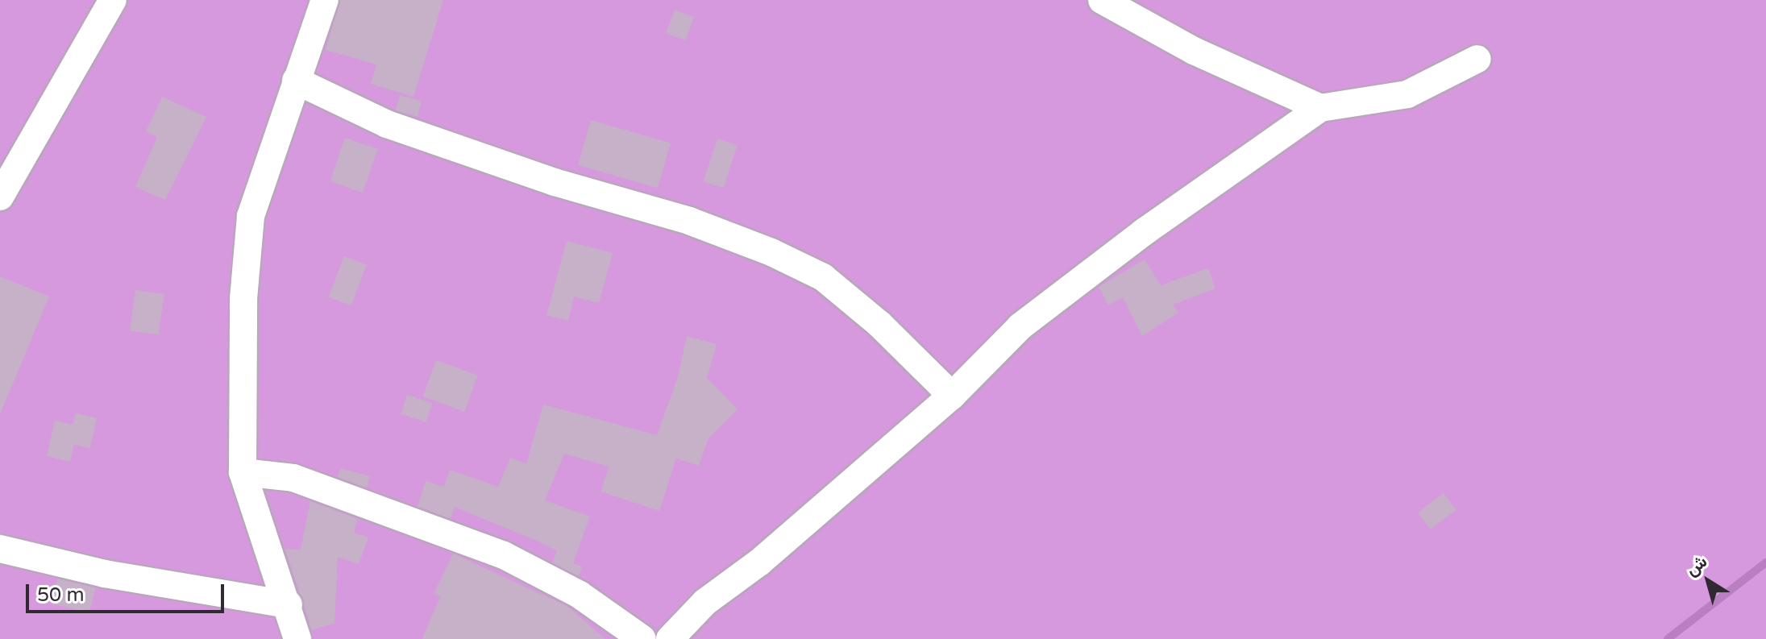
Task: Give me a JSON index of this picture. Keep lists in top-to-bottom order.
{
  "scale_bar": "50 m",
  "north": "top left"
}
